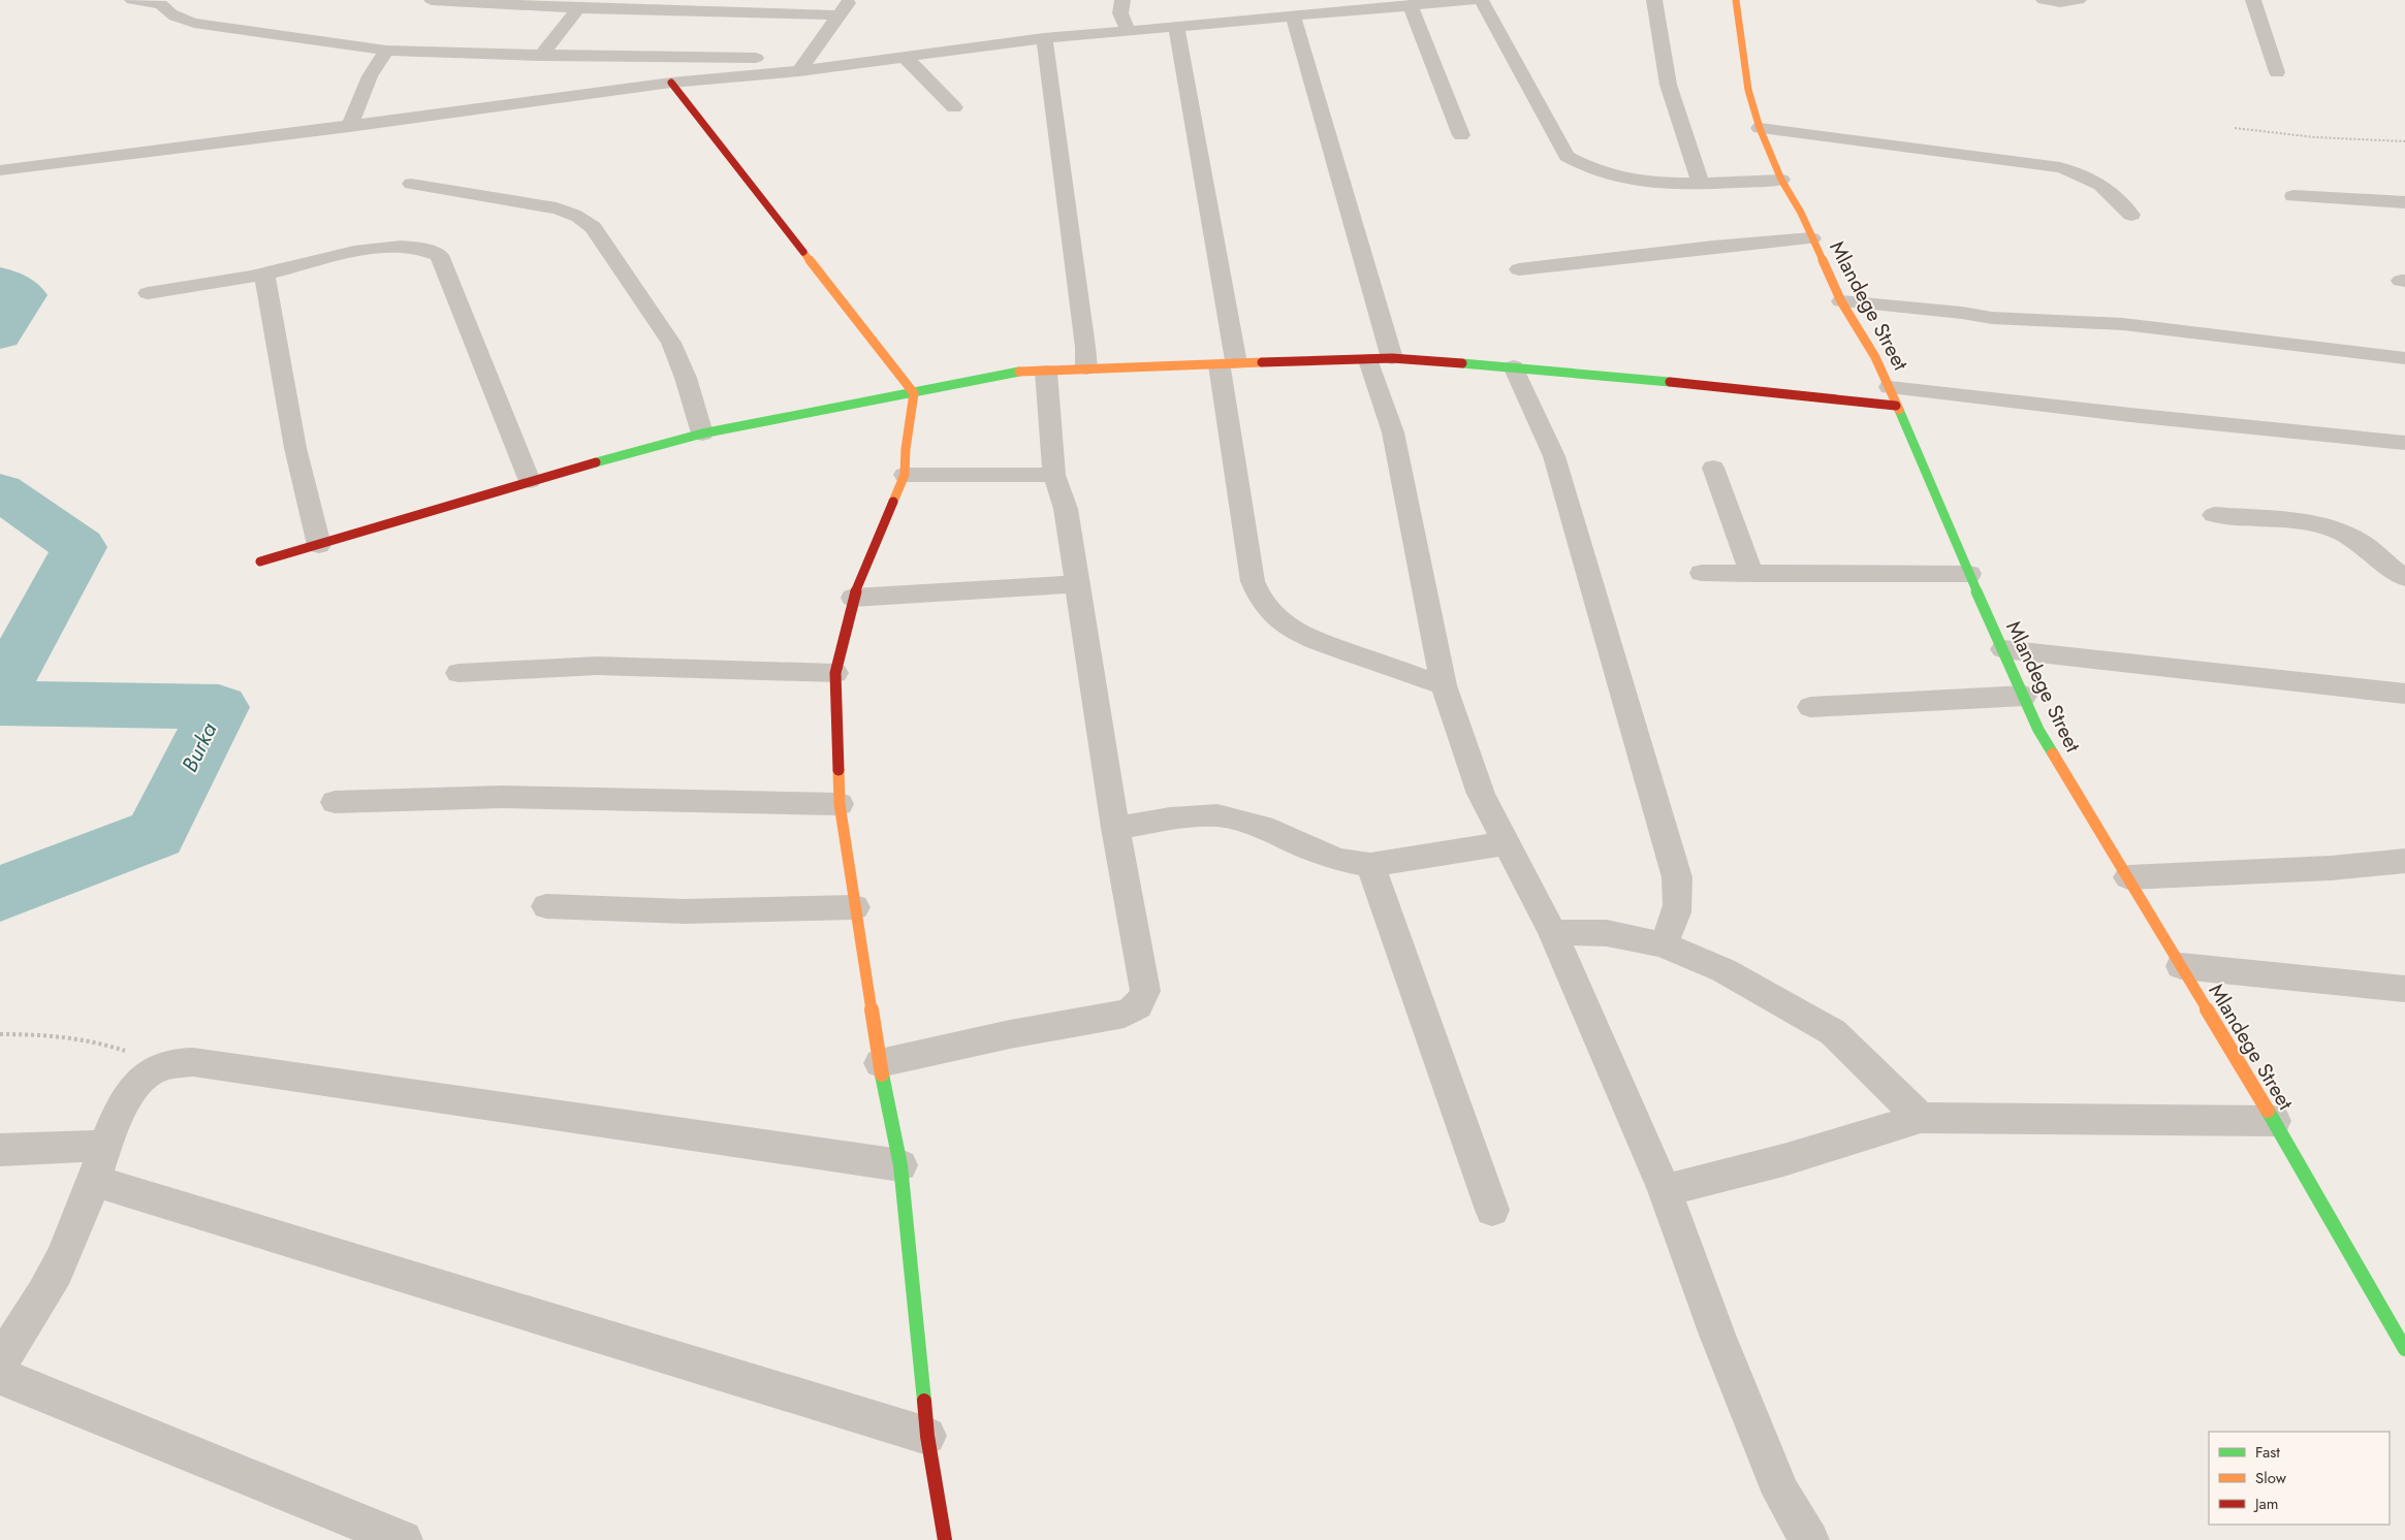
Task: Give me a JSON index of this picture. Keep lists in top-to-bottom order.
{
  "streets": {
    "street": ["Mlandege Street"]
  },
  "water": ["Burka"],
  "legend": ["Fast", "Slow", "Jam"]
}
